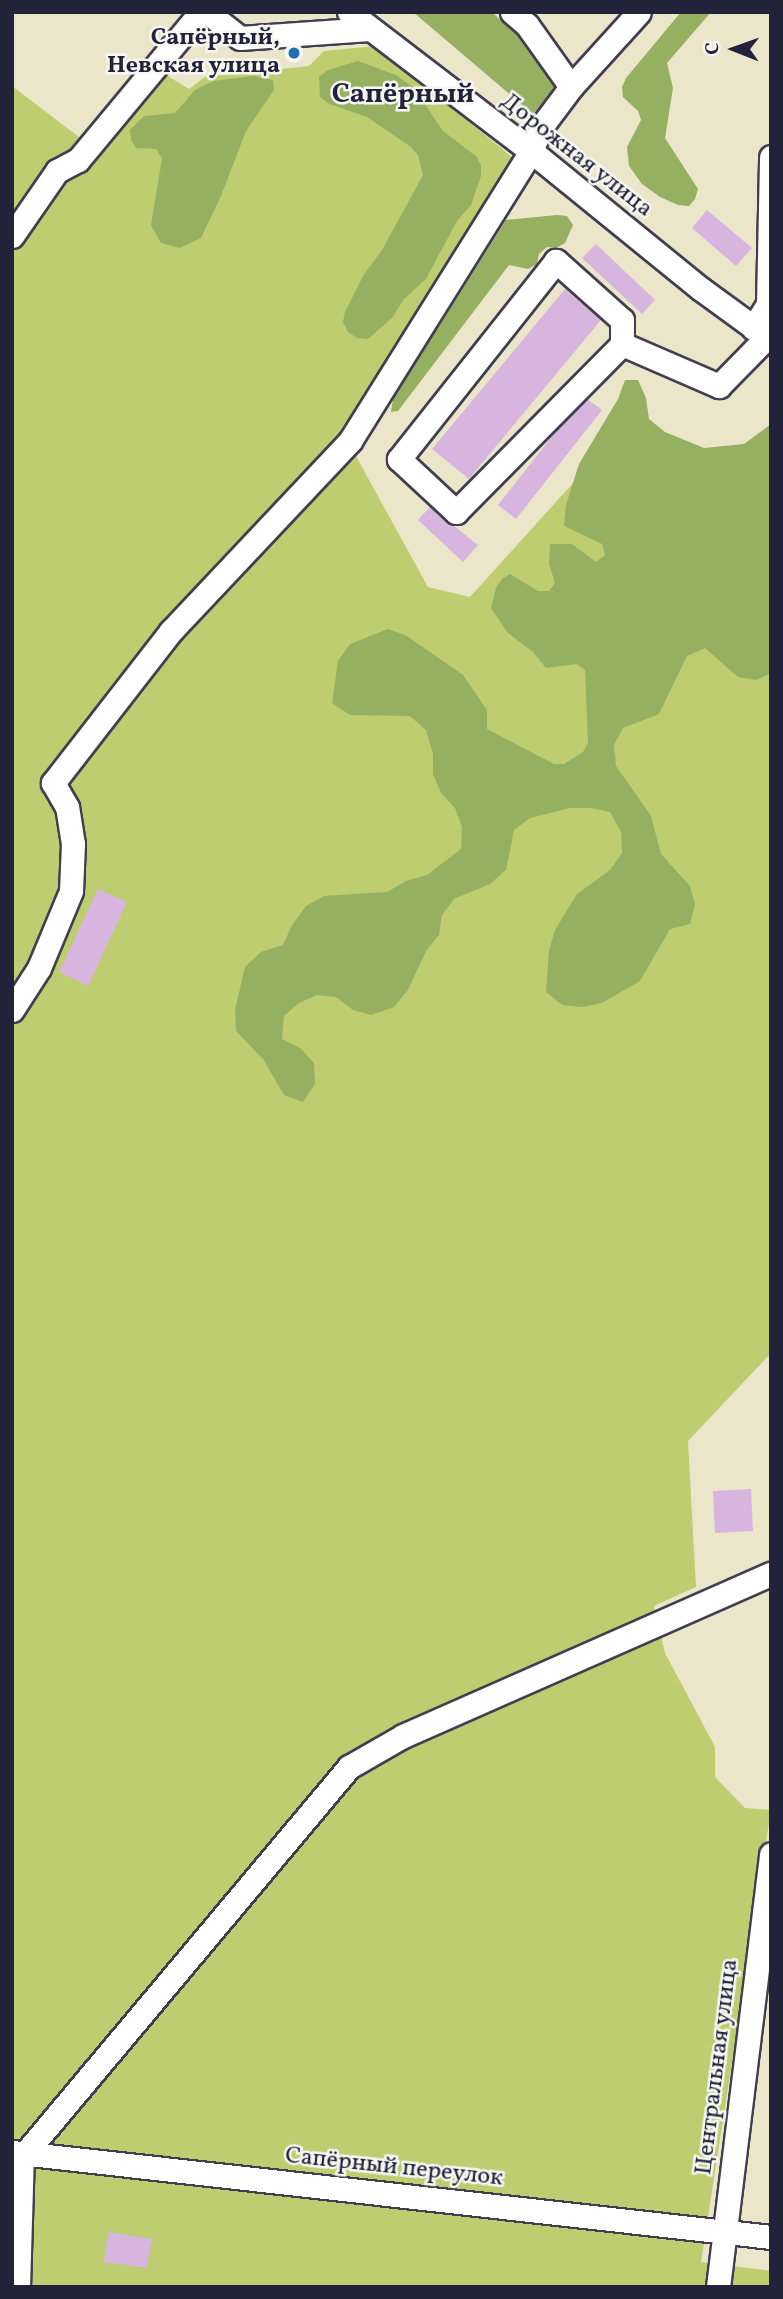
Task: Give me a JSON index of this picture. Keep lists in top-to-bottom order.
{
  "streets": {
    "street": ["Дорожная улица", "Центральная улица", "Сапёрный переулок"]
  },
  "crossings": [
    ["Центральная улица", "Сапёрный переулок"]
  ],
  "districts": ["Сапёрный"],
  "places": ["Сапёрный, Невская улица"],
  "north": "left"
}
